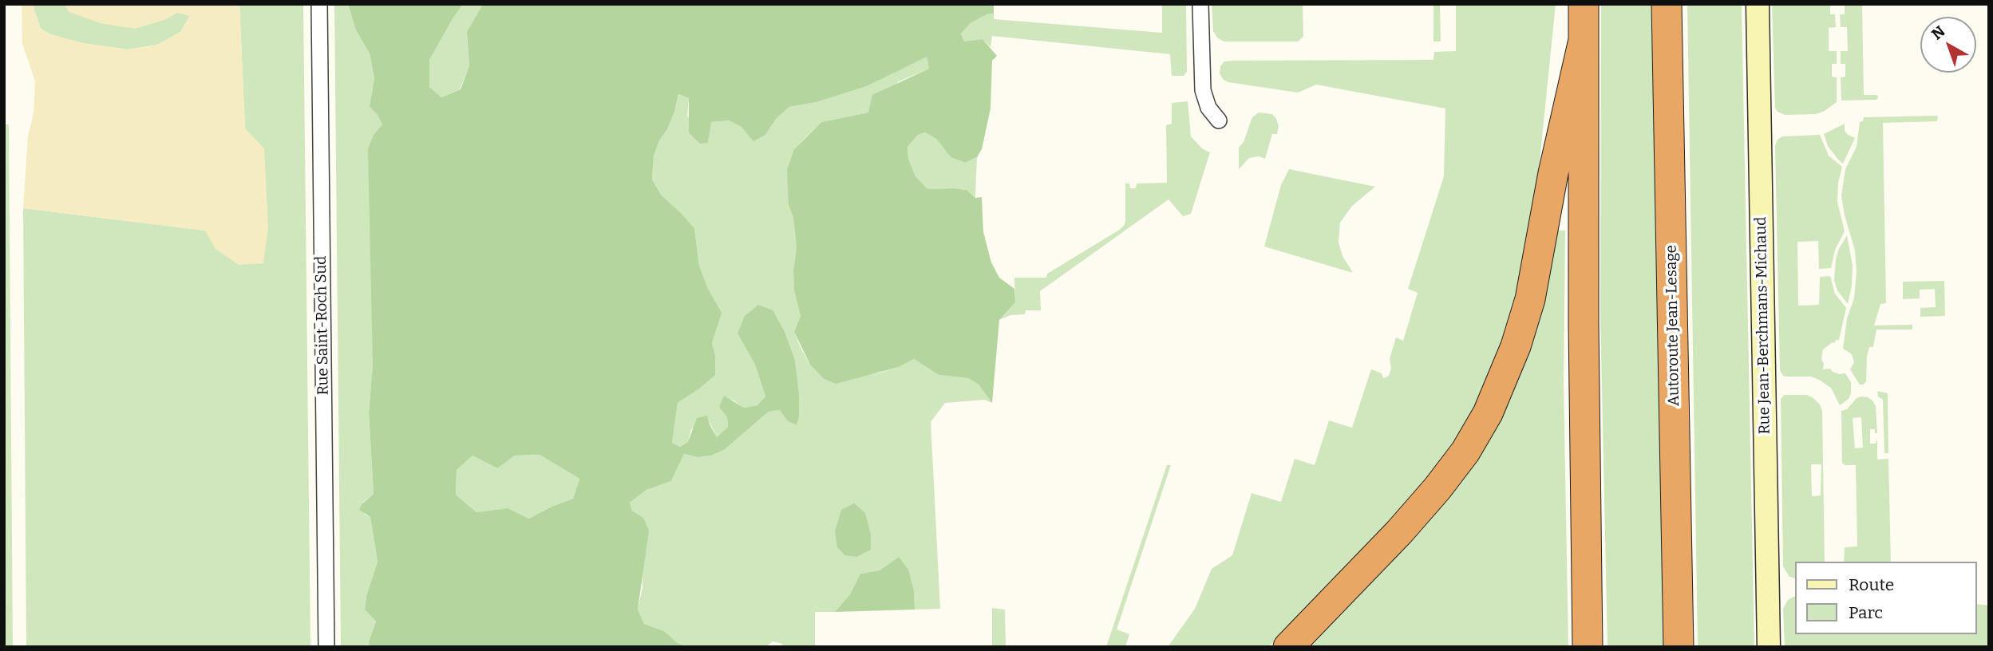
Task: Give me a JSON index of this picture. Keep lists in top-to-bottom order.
{
  "streets": {
    "highway": ["Autoroute Jean-Lesage"],
    "street": ["Rue Saint-Roch Sud", "Rue Jean-Berchmans-Michaud"]
  },
  "legend": ["Route", "Parc"],
  "north": "top left"
}
